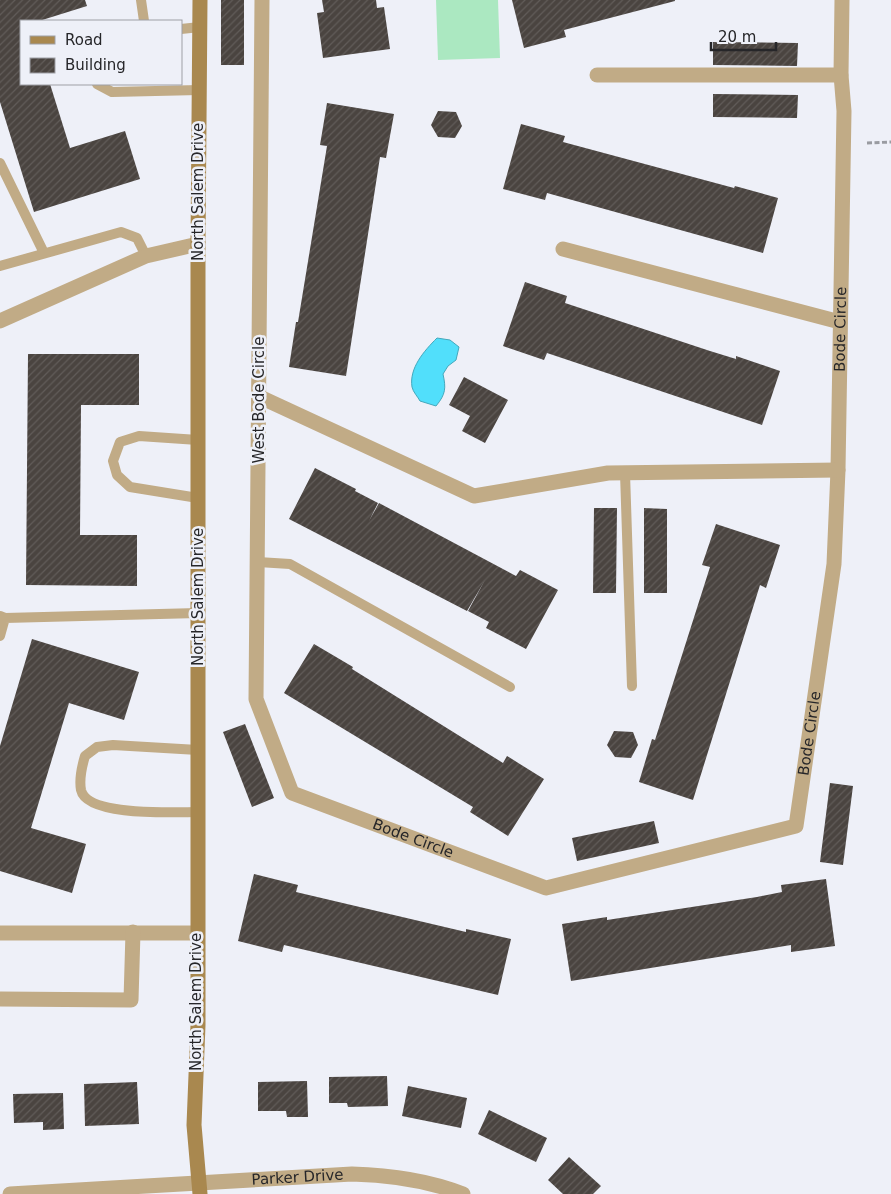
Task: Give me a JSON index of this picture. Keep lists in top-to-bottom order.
{
  "streets": {
    "street": [
      "North Salem Drive",
      "Bode Circle",
      "West Bode Circle",
      "Parker Drive"
    ]
  },
  "crossings": [
    ["North Salem Drive", "Parker Drive"],
    ["Bode Circle", "West Bode Circle"]
  ],
  "legend": ["Road", "Building"],
  "scale_bar": "20 m"
}
